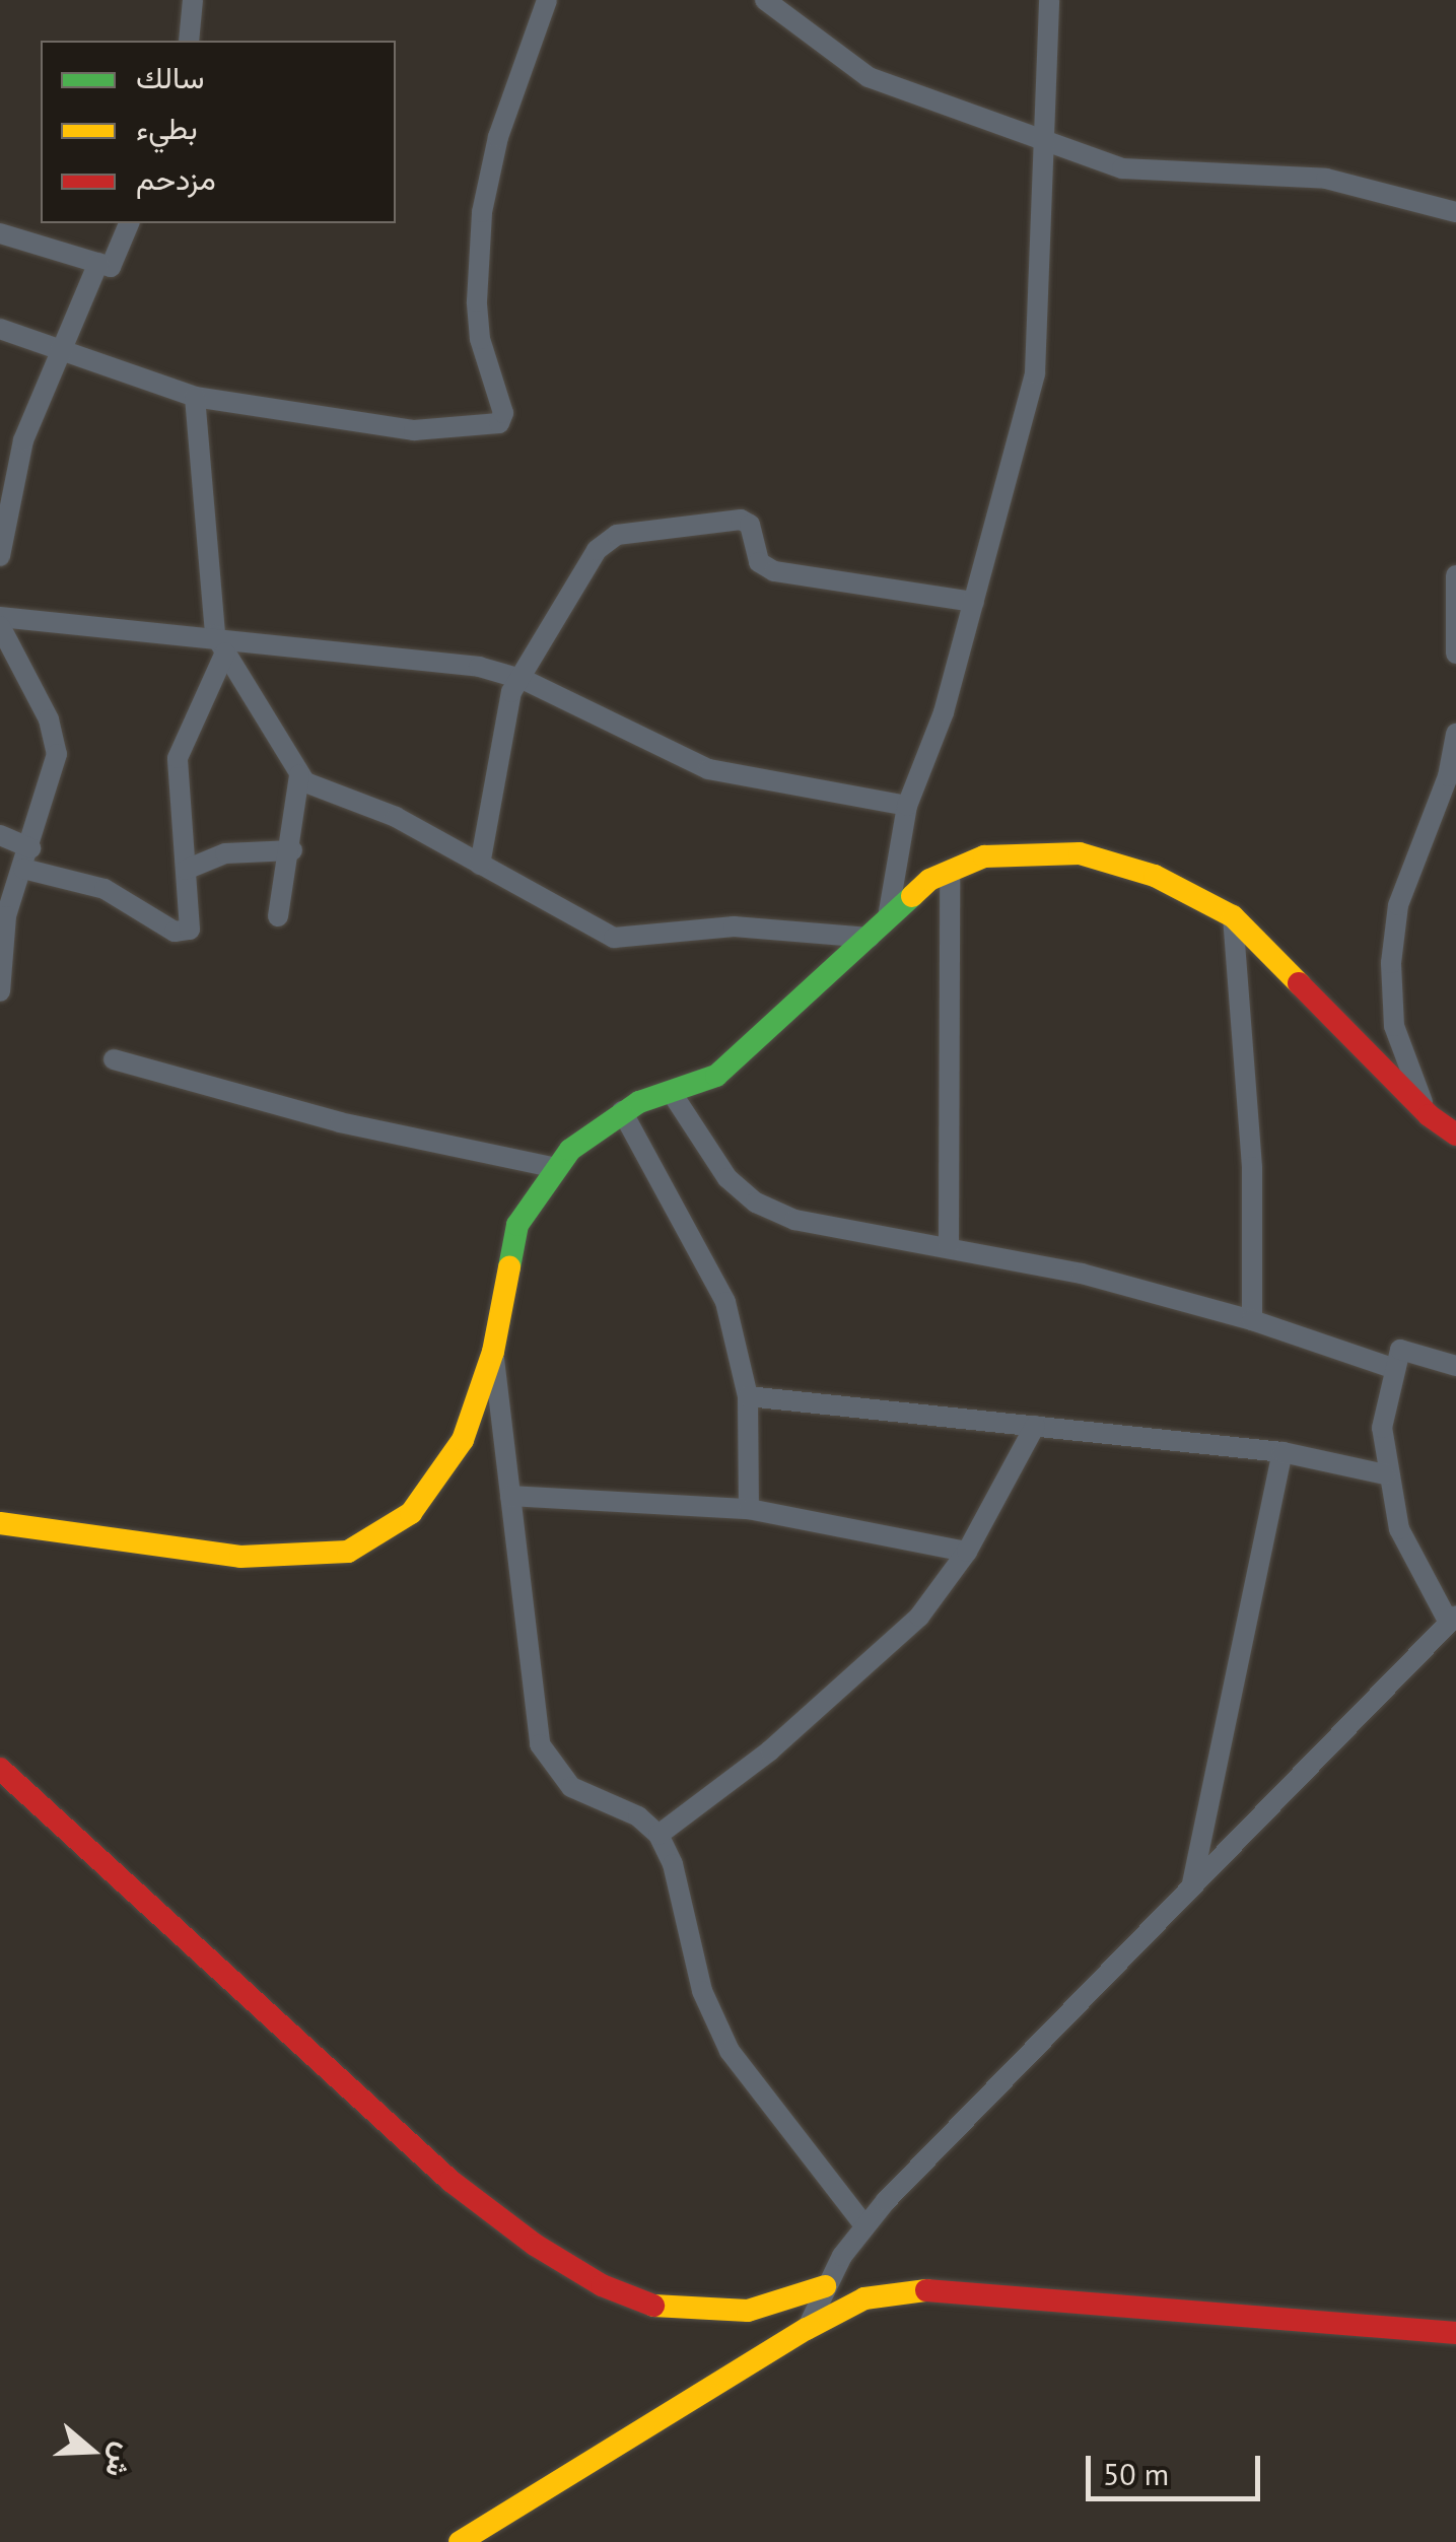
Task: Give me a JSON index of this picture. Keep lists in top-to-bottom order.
{
  "legend": ["سالك", "بطيء", "مزدحم"],
  "scale_bar": "50 m",
  "north": "right"
}
